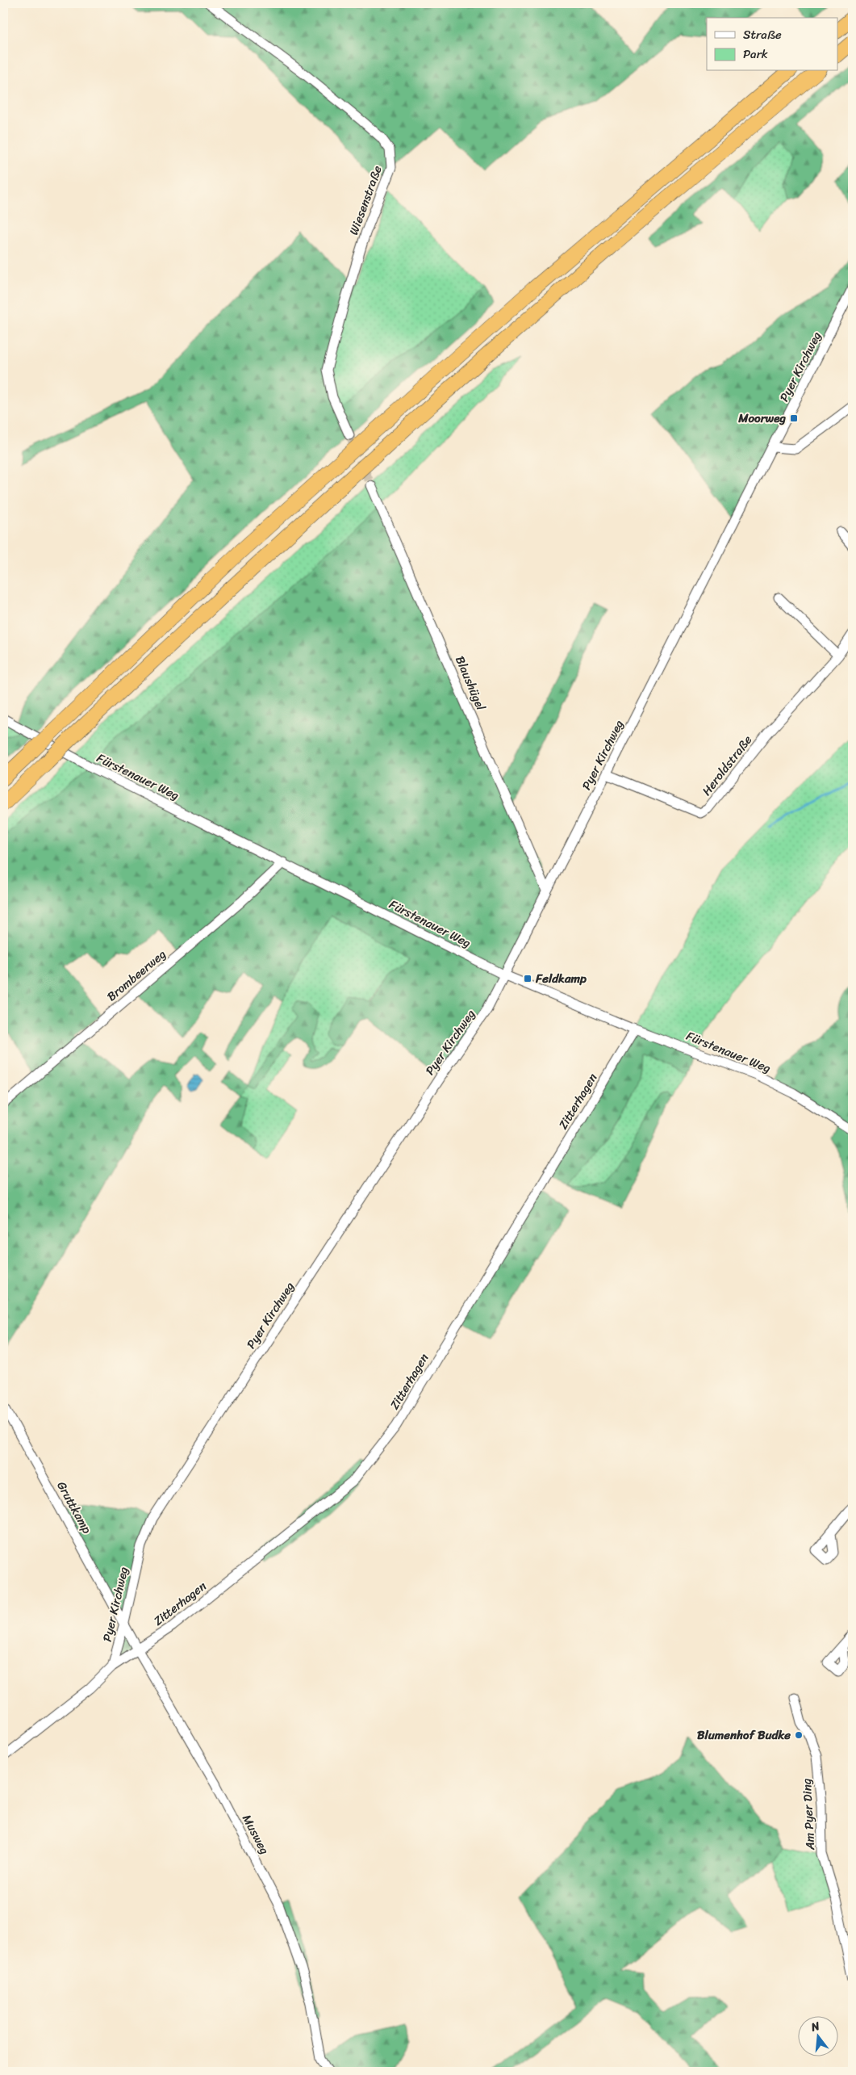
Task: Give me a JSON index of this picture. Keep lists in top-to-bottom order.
{
  "streets": {
    "street": [
      "Wiesenstraße",
      "Pyer Kirchweg",
      "Blaushügel",
      "Heroldstraße",
      "Fürstenauer Weg",
      "Brombeerweg",
      "Zitterhagen",
      "Gruttkamp",
      "Am Pyer Ding",
      "Musweg"
    ]
  },
  "crossings": [
    ["Pyer Kirchweg", "Blaushügel"],
    ["Pyer Kirchweg", "Heroldstraße"],
    ["Pyer Kirchweg", "Fürstenauer Weg"],
    ["Pyer Kirchweg", "Zitterhagen"],
    ["Pyer Kirchweg", "Gruttkamp"],
    ["Pyer Kirchweg", "Musweg"],
    ["Fürstenauer Weg", "Brombeerweg"],
    ["Fürstenauer Weg", "Zitterhagen"],
    ["Zitterhagen", "Musweg"],
    ["Gruttkamp", "Musweg"]
  ],
  "places": {
    "transit": ["Moorweg", "Feldkamp"],
    "other": ["Blumenhof Budke"]
  },
  "legend": ["Straße", "Park"],
  "north": "top"
}
